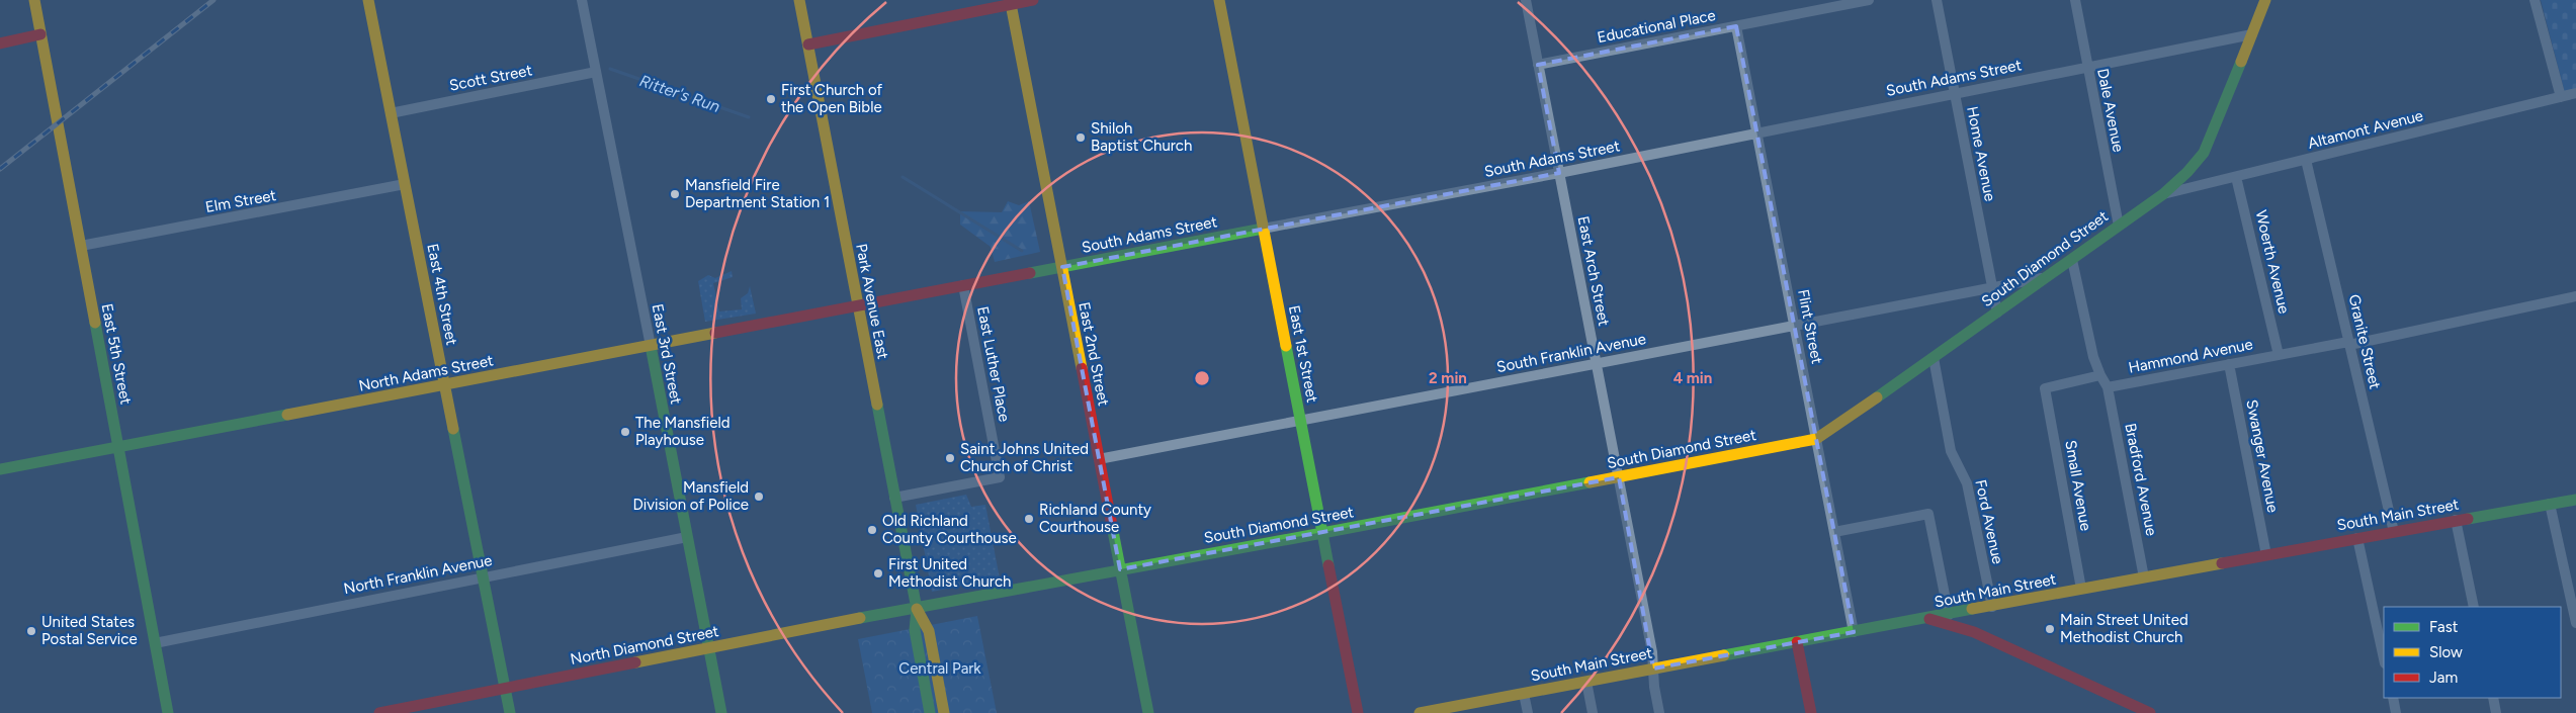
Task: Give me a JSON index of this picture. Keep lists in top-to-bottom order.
{
  "streets": {
    "main road": [
      "South Adams Street",
      "South Diamond Street",
      "East 4th Street",
      "Park Avenue East",
      "East 5th Street",
      "East 3rd Street",
      "East 2nd Street",
      "East 1st Street",
      "North Adams Street",
      "South Main Street",
      "North Diamond Street"
    ],
    "street": [
      "Educational Place",
      "Scott Street",
      "Dale Avenue",
      "Altamont Avenue",
      "Home Avenue",
      "Elm Street",
      "Woerth Avenue",
      "East Arch Street",
      "Flint Street",
      "Granite Street",
      "South Franklin Avenue",
      "Hammond Avenue",
      "East Luther Place",
      "Swanger Avenue",
      "Bradford Avenue",
      "Small Avenue",
      "Ford Avenue",
      "North Franklin Avenue"
    ]
  },
  "crossings": [
    ["Educational Place", "East Arch Street"],
    ["Educational Place", "Flint Street"],
    ["Scott Street", "East 4th Street"],
    ["Scott Street", "East 3rd Street"],
    ["South Adams Street", "Dale Avenue"],
    ["South Adams Street", "Home Avenue"],
    ["South Adams Street", "South Diamond Street"],
    ["South Adams Street", "East Arch Street"],
    ["South Adams Street", "Park Avenue East"],
    ["South Adams Street", "Flint Street"],
    ["South Adams Street", "East 2nd Street"],
    ["South Adams Street", "East 1st Street"],
    ["South Adams Street", "East Luther Place"],
    ["South Adams Street", "North Adams Street"],
    ["Dale Avenue", "South Diamond Street"],
    ["Altamont Avenue", "South Diamond Street"],
    ["Altamont Avenue", "Woerth Avenue"],
    ["Altamont Avenue", "Granite Street"],
    ["Home Avenue", "South Diamond Street"],
    ["Home Avenue", "South Franklin Avenue"],
    ["Elm Street", "East 4th Street"],
    ["Elm Street", "East 5th Street"],
    ["South Diamond Street", "East Arch Street"],
    ["South Diamond Street", "Park Avenue East"],
    ["South Diamond Street", "Flint Street"],
    ["South Diamond Street", "South Franklin Avenue"],
    ["South Diamond Street", "East 2nd Street"],
    ["South Diamond Street", "East 1st Street"],
    ["South Diamond Street", "Ford Avenue"],
    ["South Diamond Street", "North Diamond Street"],
    ["Woerth Avenue", "Hammond Avenue"],
    ["East Arch Street", "South Franklin Avenue"],
    ["East Arch Street", "South Main Street"],
    ["East 4th Street", "North Adams Street"],
    ["East 4th Street", "North Franklin Avenue"],
    ["East 4th Street", "North Diamond Street"],
    ["Park Avenue East", "East Luther Place"],
    ["Park Avenue East", "North Adams Street"],
    ["Park Avenue East", "North Diamond Street"],
    ["Flint Street", "South Franklin Avenue"],
    ["Flint Street", "South Main Street"],
    ["Granite Street", "Hammond Avenue"],
    ["Granite Street", "South Main Street"],
    ["South Franklin Avenue", "East 2nd Street"],
    ["South Franklin Avenue", "East 1st Street"],
    ["East 5th Street", "North Adams Street"],
    ["East 5th Street", "North Franklin Avenue"],
    ["East 3rd Street", "North Adams Street"],
    ["East 3rd Street", "North Franklin Avenue"],
    ["East 3rd Street", "North Diamond Street"],
    ["Hammond Avenue", "Swanger Avenue"],
    ["Hammond Avenue", "Bradford Avenue"],
    ["Swanger Avenue", "South Main Street"],
    ["Bradford Avenue", "South Main Street"],
    ["Small Avenue", "South Main Street"],
    ["South Main Street", "Ford Avenue"]
  ],
  "water": ["Ritter's Run"],
  "parks": ["Central Park"],
  "places": [
    "First Church of the Open Bible",
    "Shiloh Baptist Church",
    "Mansfield Fire Department Station 1",
    "The Mansfield Playhouse",
    "Saint Johns United Church of Christ",
    "Mansfield Division of Police",
    "Richland County Courthouse",
    "Old Richland County Courthouse",
    "First United Methodist Church",
    "Main Street United Methodist Church",
    "United States Postal Service"
  ],
  "legend": ["Fast", "Slow", "Jam"],
  "rings": ["2 min", "4 min"]
}
